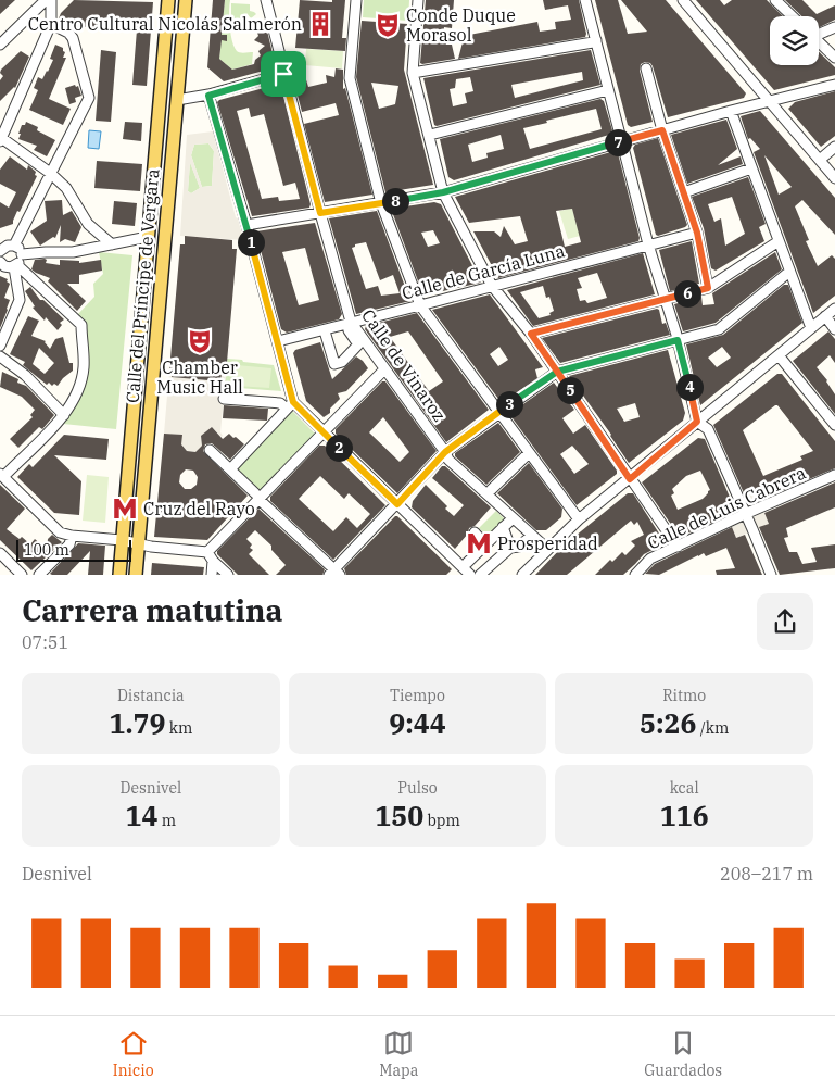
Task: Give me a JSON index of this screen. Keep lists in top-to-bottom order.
{
  "streets": {
    "main road": ["Calle del Príncipe de Vergara"],
    "street": ["Calle de García Luna", "Calle de Vinaroz", "Calle de Luis Cabrera"]
  },
  "crossings": [
    ["Calle de García Luna", "Calle de Vinaroz"]
  ],
  "places": {
    "building": ["Centro Cultural Nicolás Salmerón"],
    "theatre": ["Conde Duque Morasol", "Chamber Music Hall"],
    "metro station": ["Cruz del Rayo", "Prosperidad"]
  },
  "scale_bar": "100 m",
  "page": {
    "pins": [
      "7",
      "8",
      "1",
      "6",
      "4",
      "5",
      "3",
      "2"
    ],
    "scale": "100 m",
    "heading": ["Carrera matutina", "07:51"],
    "stats": [
      ["Distancia", "1.79 km"],
      ["Tiempo", "9:44"],
      ["Ritmo", "5:26 /km"],
      ["Desnivel", "14 m"],
      ["Pulso", "150 bpm"],
      ["kcal", "116"]
    ],
    "chart": ["Desnivel", "208–217 m"],
    "tabs": ["Inicio", "Mapa", "Guardados"]
  }
}
